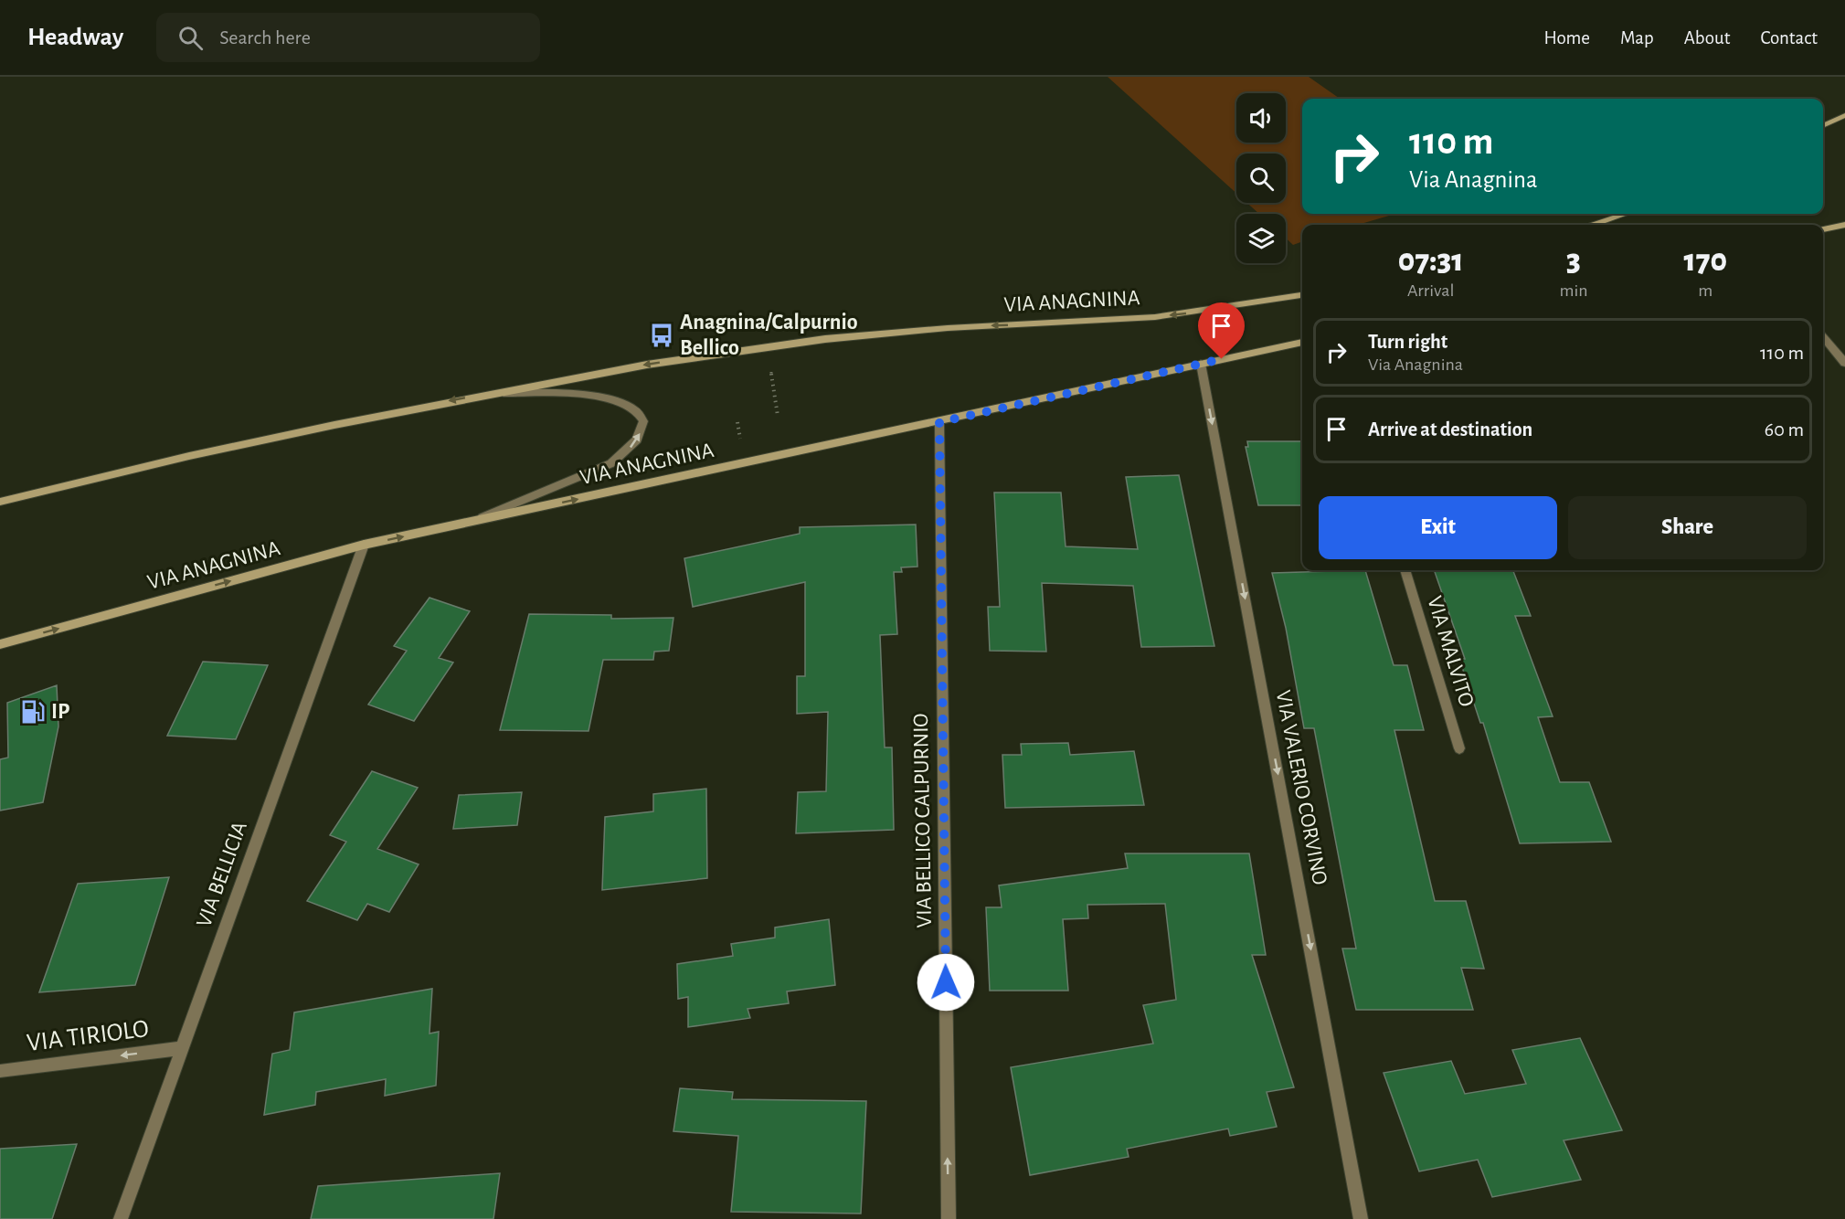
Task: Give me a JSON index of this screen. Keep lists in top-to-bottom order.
{
  "streets": {
    "main road": ["VIA ANAGNINA"],
    "street": [
      "VIA MALVITO",
      "VIA VALERIO CORVINO",
      "VIA BELLICO CALPURNIO",
      "VIA BELLICIA",
      "VIA TIRIOLO"
    ]
  },
  "crossings": [
    ["VIA ANAGNINA", "VIA VALERIO CORVINO"],
    ["VIA ANAGNINA", "VIA BELLICO CALPURNIO"],
    ["VIA ANAGNINA", "VIA BELLICIA"],
    ["VIA BELLICIA", "VIA TIRIOLO"]
  ],
  "one_way": ["VIA VALERIO CORVINO", "VIA BELLICO CALPURNIO", "VIA TIRIOLO"],
  "places": {
    "bus stop": ["Anagnina/Calpurnio Bellico"],
    "fuel station": ["IP"]
  },
  "page": {
    "header": "Headway",
    "search": "Search here",
    "nav": [
      "Home",
      "Map",
      "About",
      "Contact"
    ],
    "turn": ["110 m", "Via Anagnina"],
    "eta": [
      "07:31",
      "Arrival",
      "3",
      "min",
      "170",
      "m"
    ],
    "list": [
      {
        "name": "Turn right",
        "note": "Via Anagnina",
        "value": "110 m"
      },
      {
        "name": "Arrive at destination",
        "value": "60 m"
      }
    ],
    "buttons": ["Exit", "Share"]
  }
}
